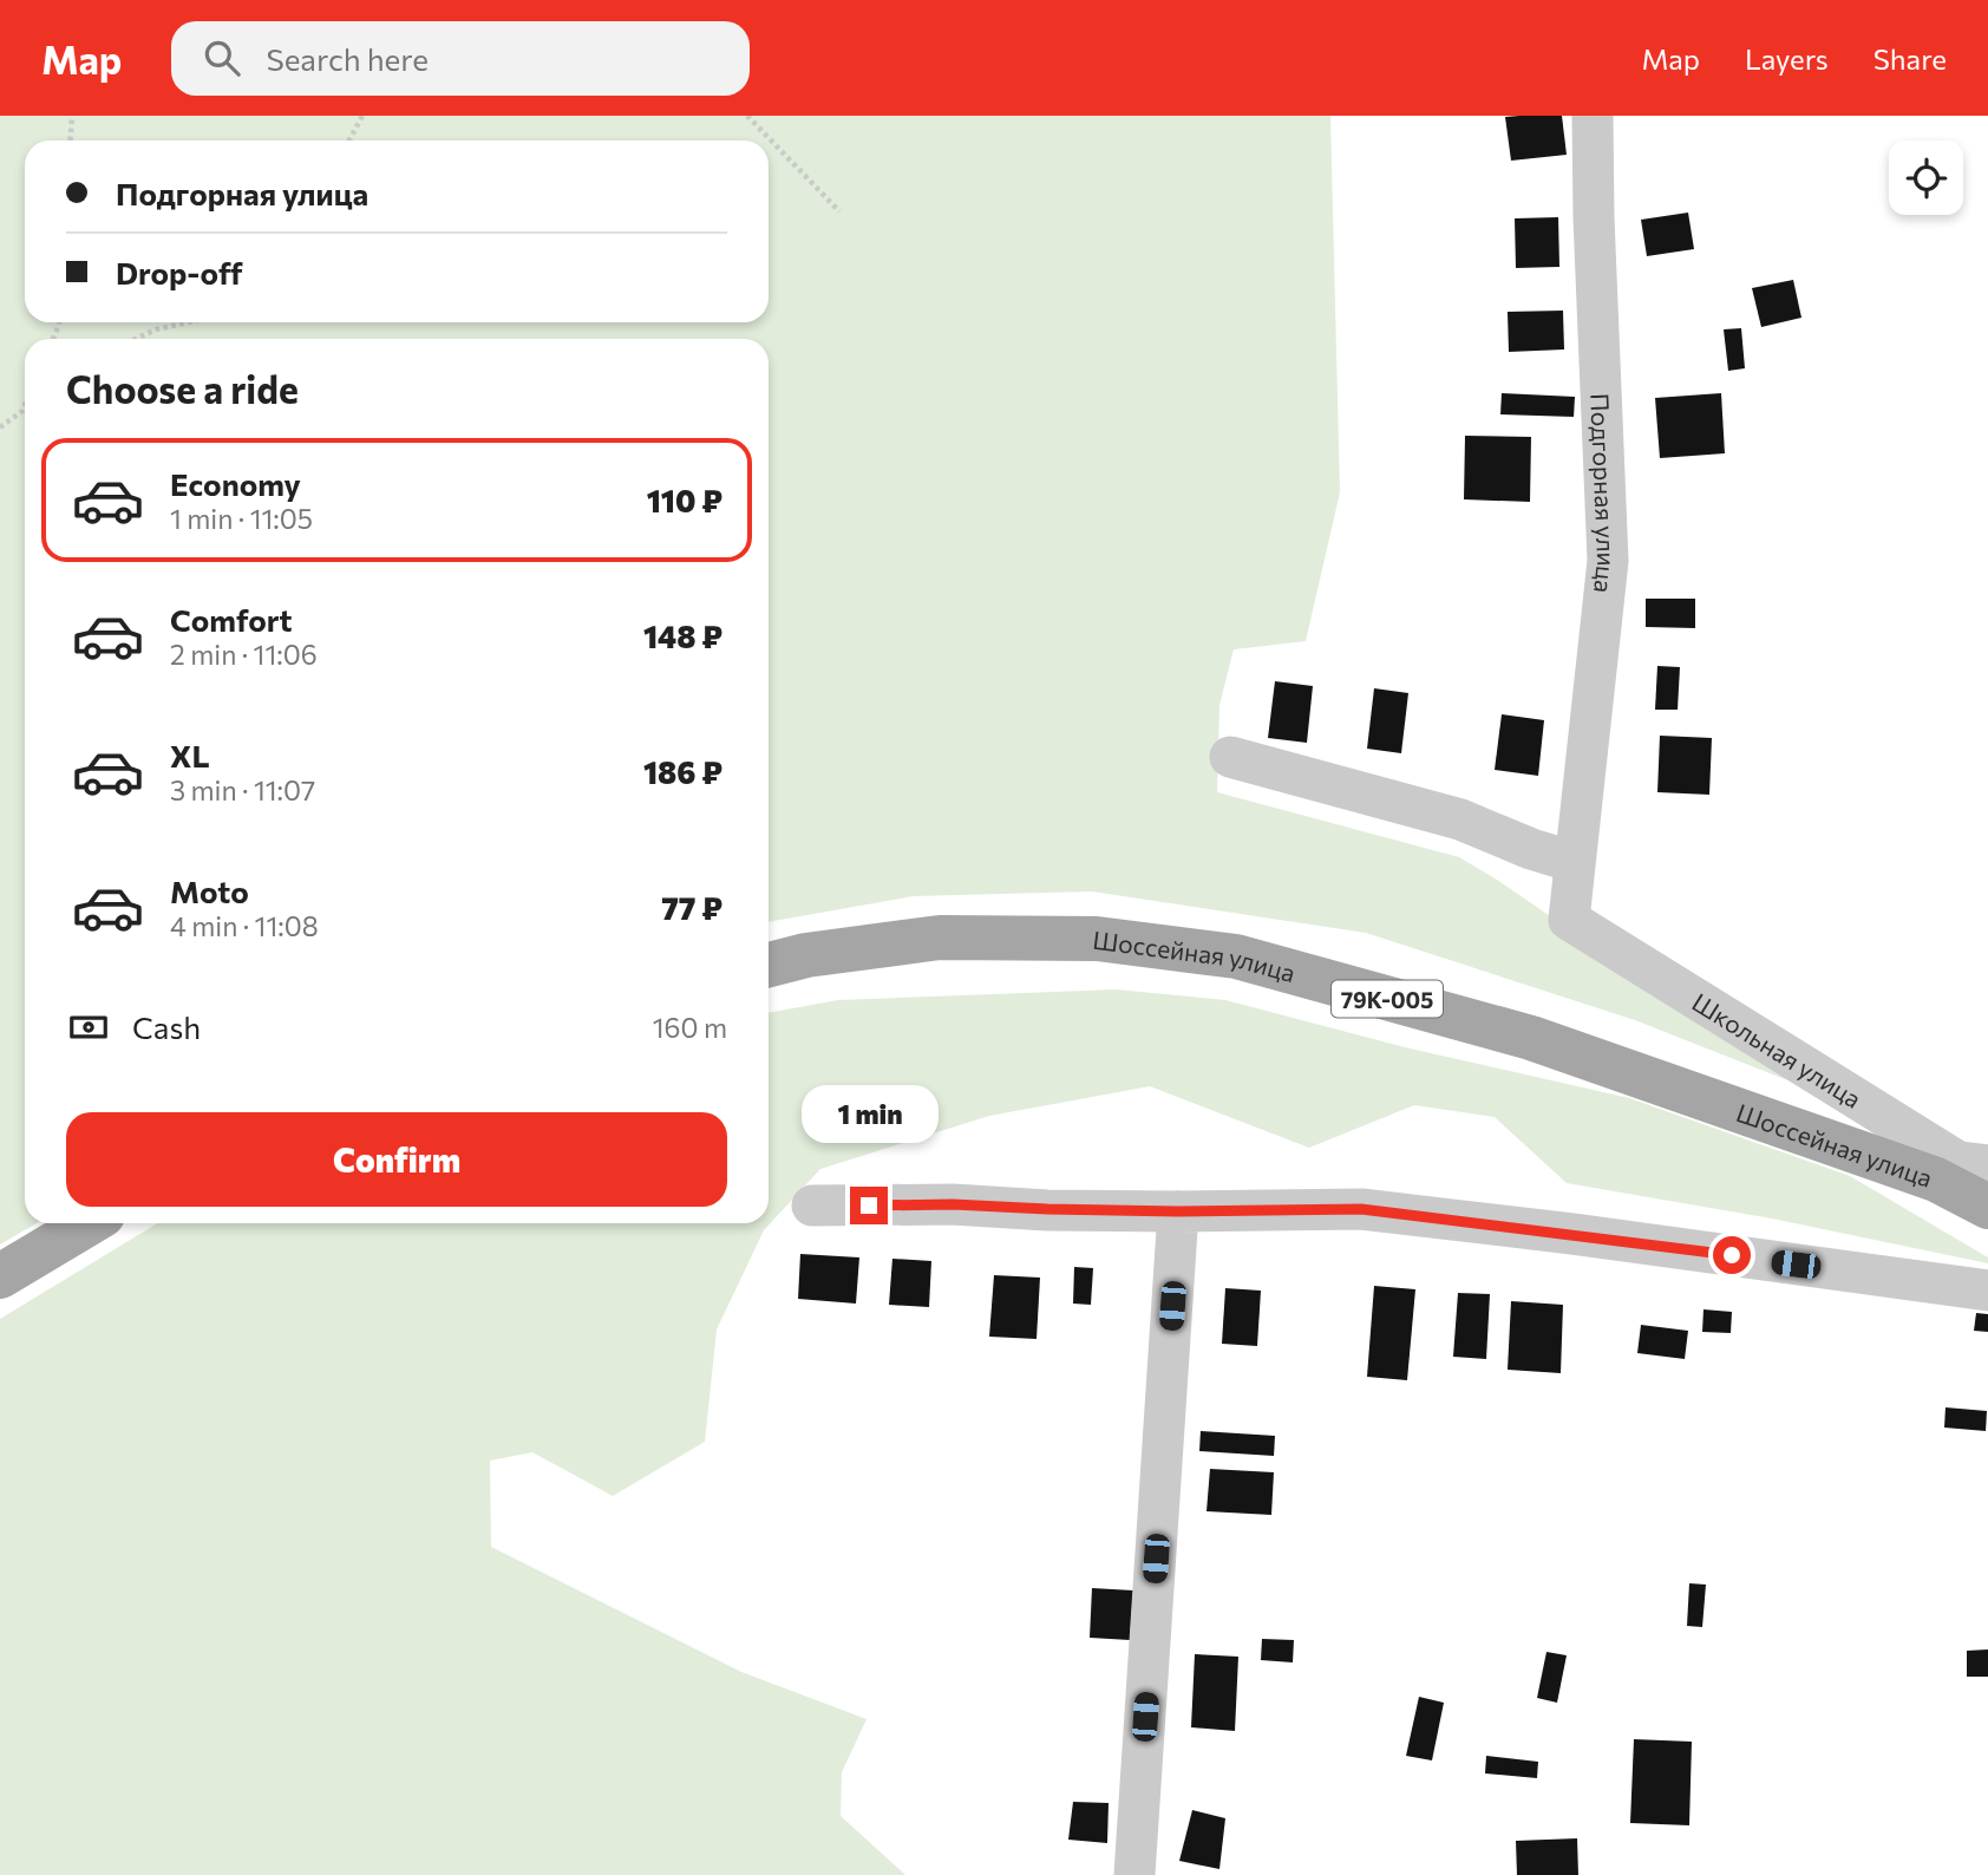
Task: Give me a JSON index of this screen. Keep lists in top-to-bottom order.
{
  "streets": {
    "main road": ["Шоссейная улица", "79К-005"],
    "street": ["Подгорная улица", "Школьная улица"]
  },
  "crossings": [
    ["Подгорная улица", "Школьная улица"]
  ],
  "page": {
    "header": "Map",
    "search": "Search here",
    "nav": ["Map", "Layers", "Share"],
    "banner": ["Подгорная улица", "Drop-off"],
    "heading": "Choose a ride",
    "list": [
      {
        "name": "Economy",
        "note": "1 min · 11:05",
        "value": "110 ₽"
      },
      {
        "name": "Comfort",
        "note": "2 min · 11:06",
        "value": "148 ₽"
      },
      {
        "name": "XL",
        "note": "3 min · 11:07",
        "value": "186 ₽"
      },
      {
        "name": "Moto",
        "note": "4 min · 11:08",
        "value": "77 ₽"
      }
    ],
    "pay": ["Cash", "160 m"],
    "bubble": "1 min",
    "buttons": "Confirm"
  }
}
